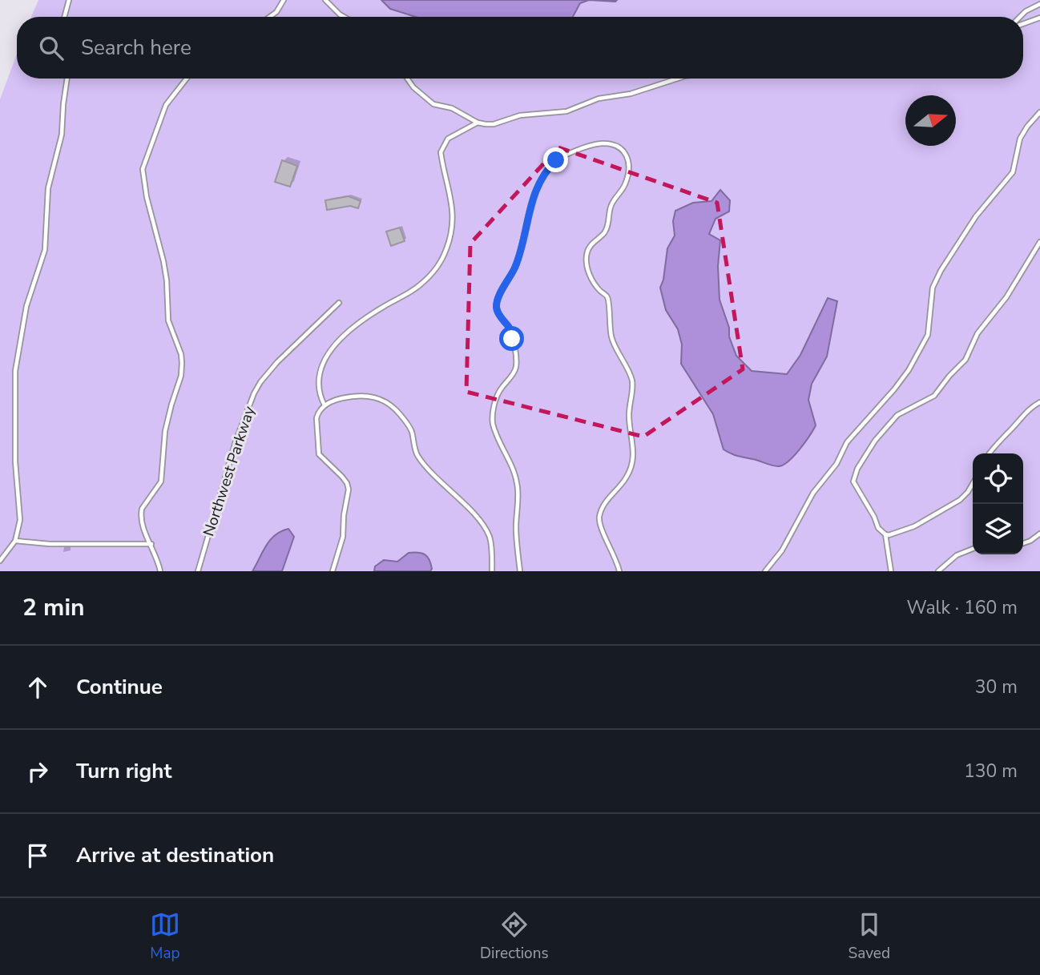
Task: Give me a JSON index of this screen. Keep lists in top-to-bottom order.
{
  "streets": {
    "lane": ["Northwest Parkway"]
  },
  "north": "right",
  "page": {
    "search": "Search here",
    "heading": ["2 min", "Walk · 160 m"],
    "list": [
      ["Continue", "30 m"],
      ["Turn right", "130 m"],
      "Arrive at destination"
    ],
    "nav": ["Map", "Directions", "Saved"]
  }
}
